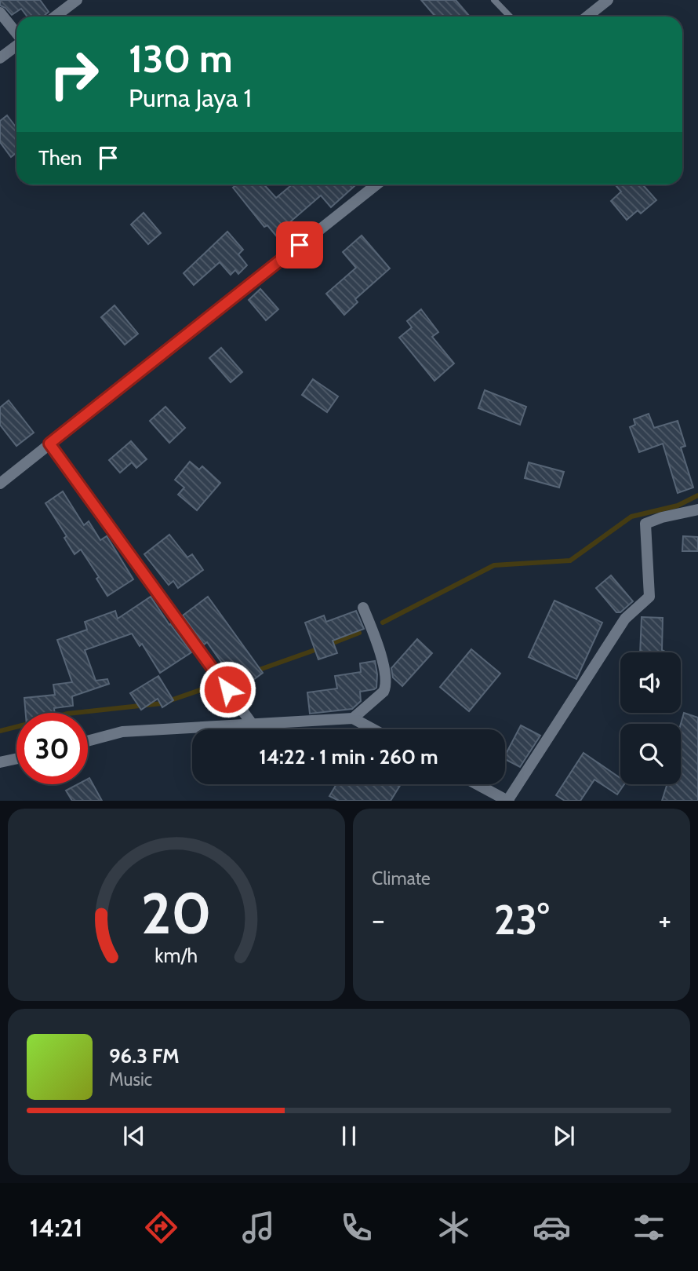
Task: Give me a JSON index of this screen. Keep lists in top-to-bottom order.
{
  "page": {
    "turn": ["130 m", "Purna Jaya 1"],
    "then": "Then",
    "limit": "30",
    "trip": "14:22 · 1 min · 260 m",
    "tile": "Climate",
    "heat": ["−", "23°", "+"],
    "song": ["96.3 FM", "Music"],
    "tabs": "14:21",
    "gauge": ["20", "km/h"]
  }
}
